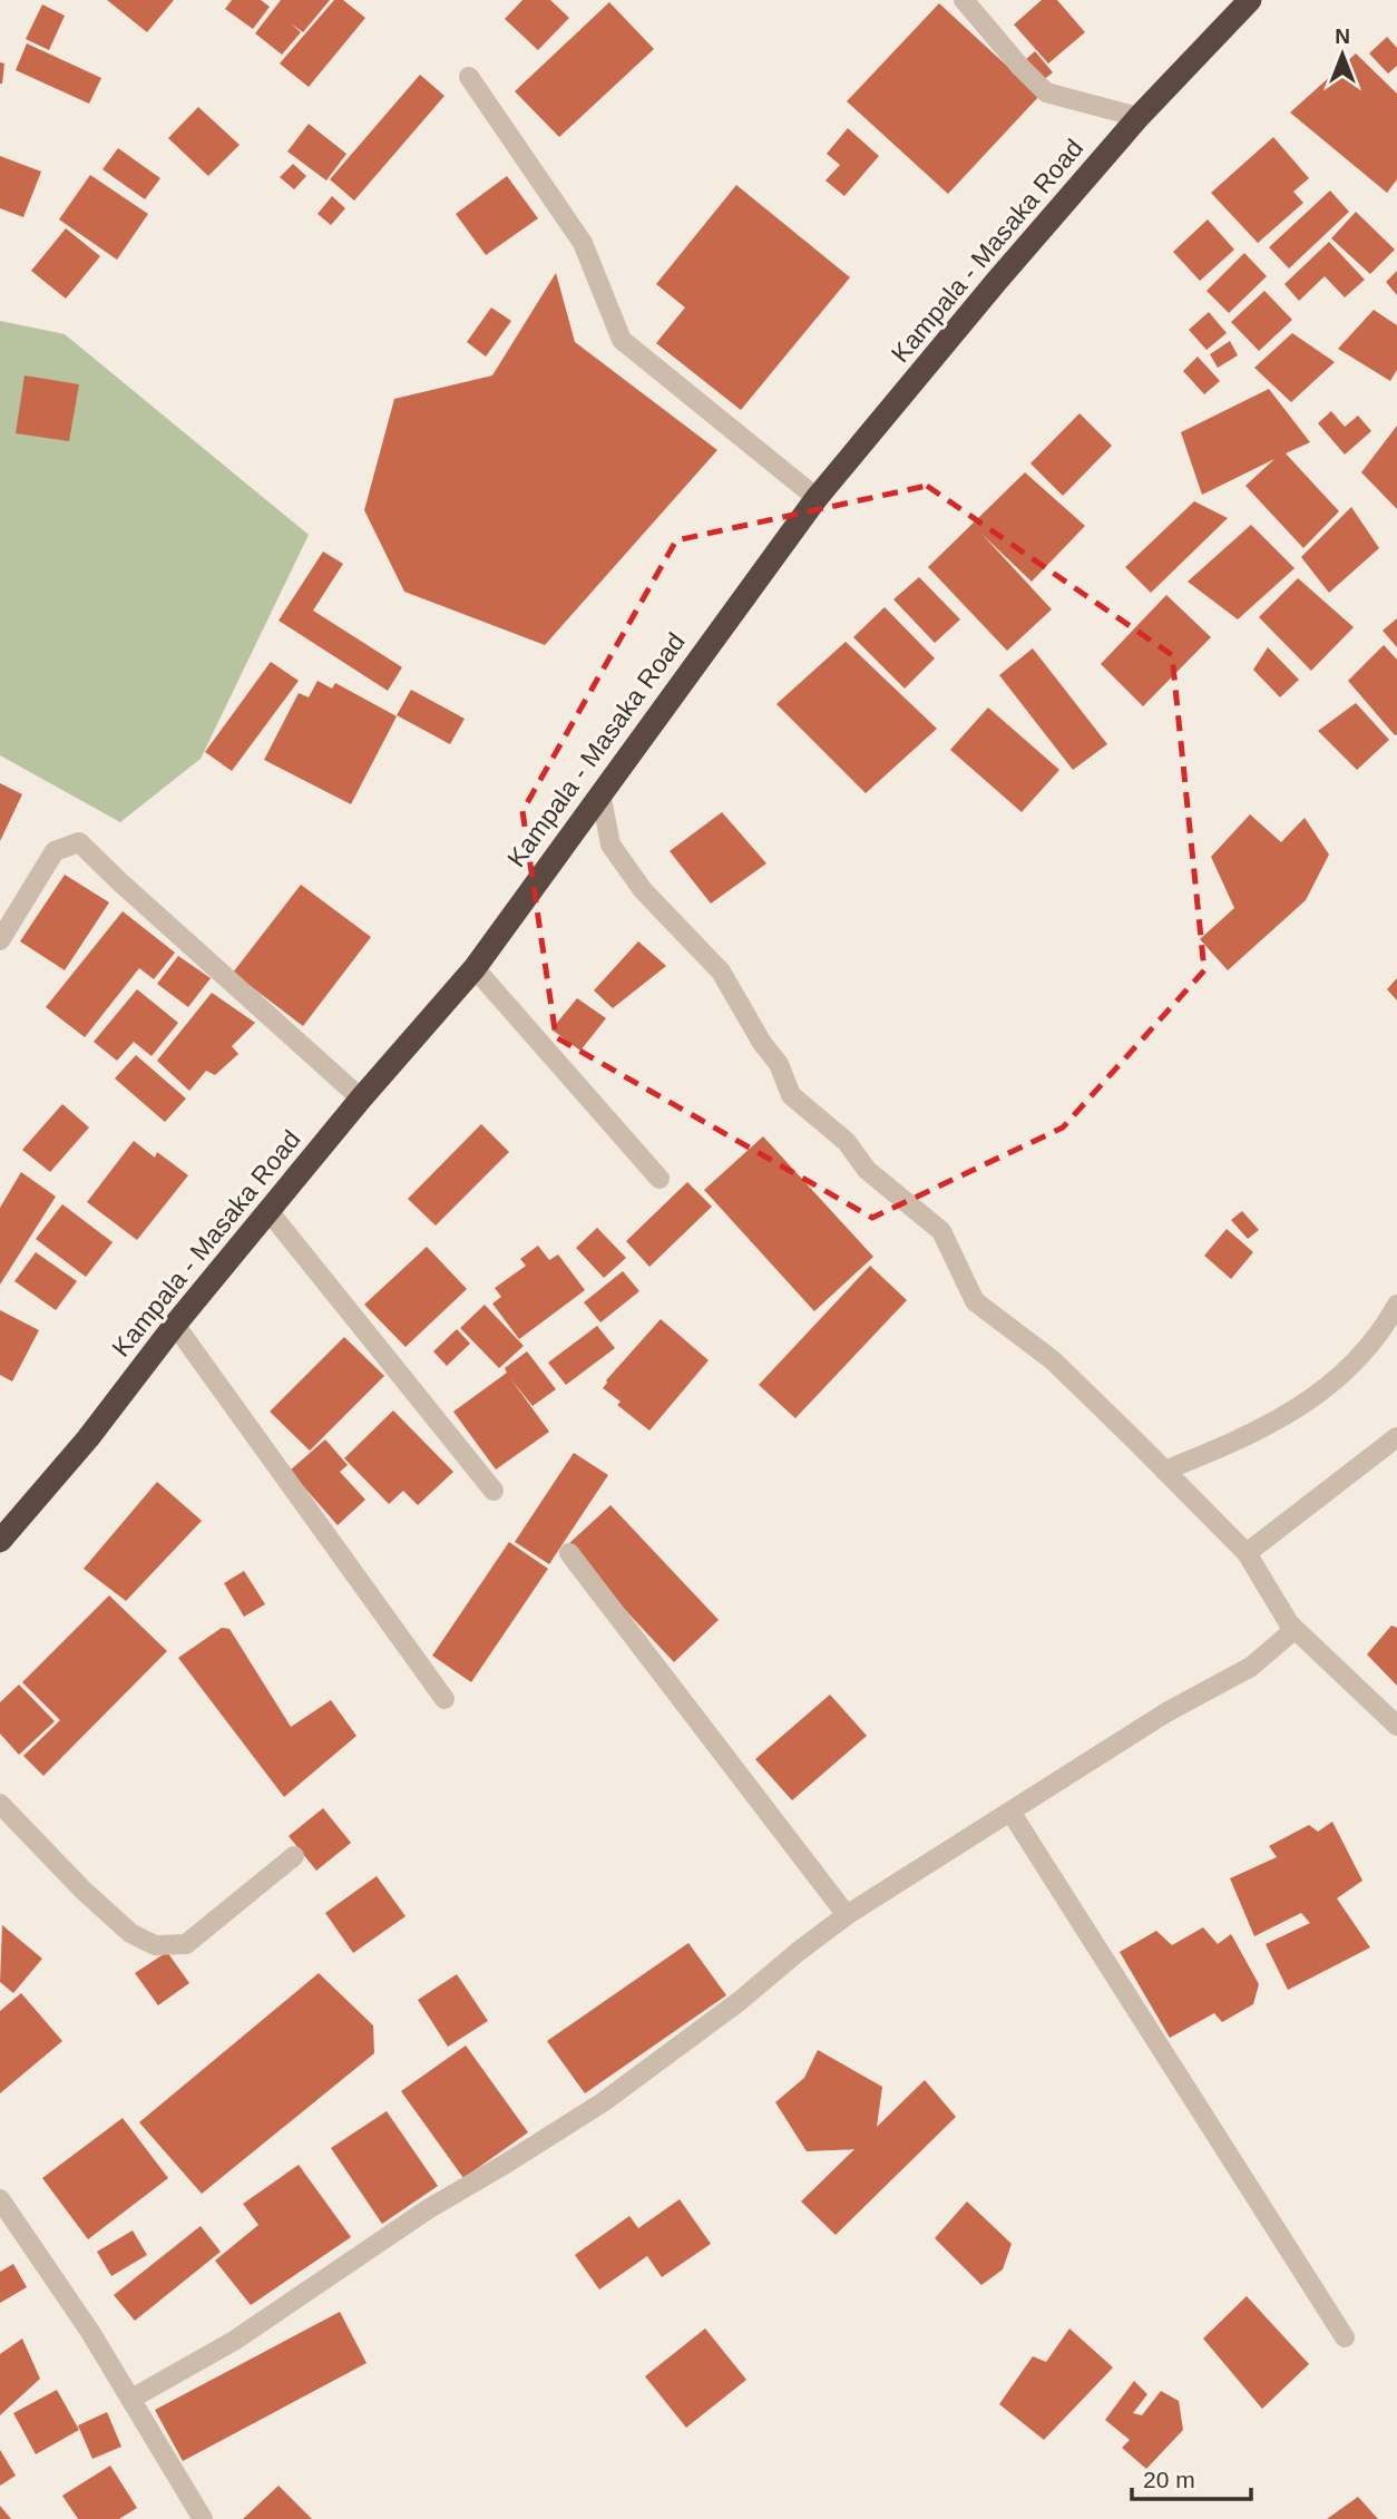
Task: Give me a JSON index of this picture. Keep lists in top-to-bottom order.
{
  "streets": {
    "highway": ["Kampala - Masaka Road"]
  },
  "scale_bar": "20 m",
  "north": "top"
}
